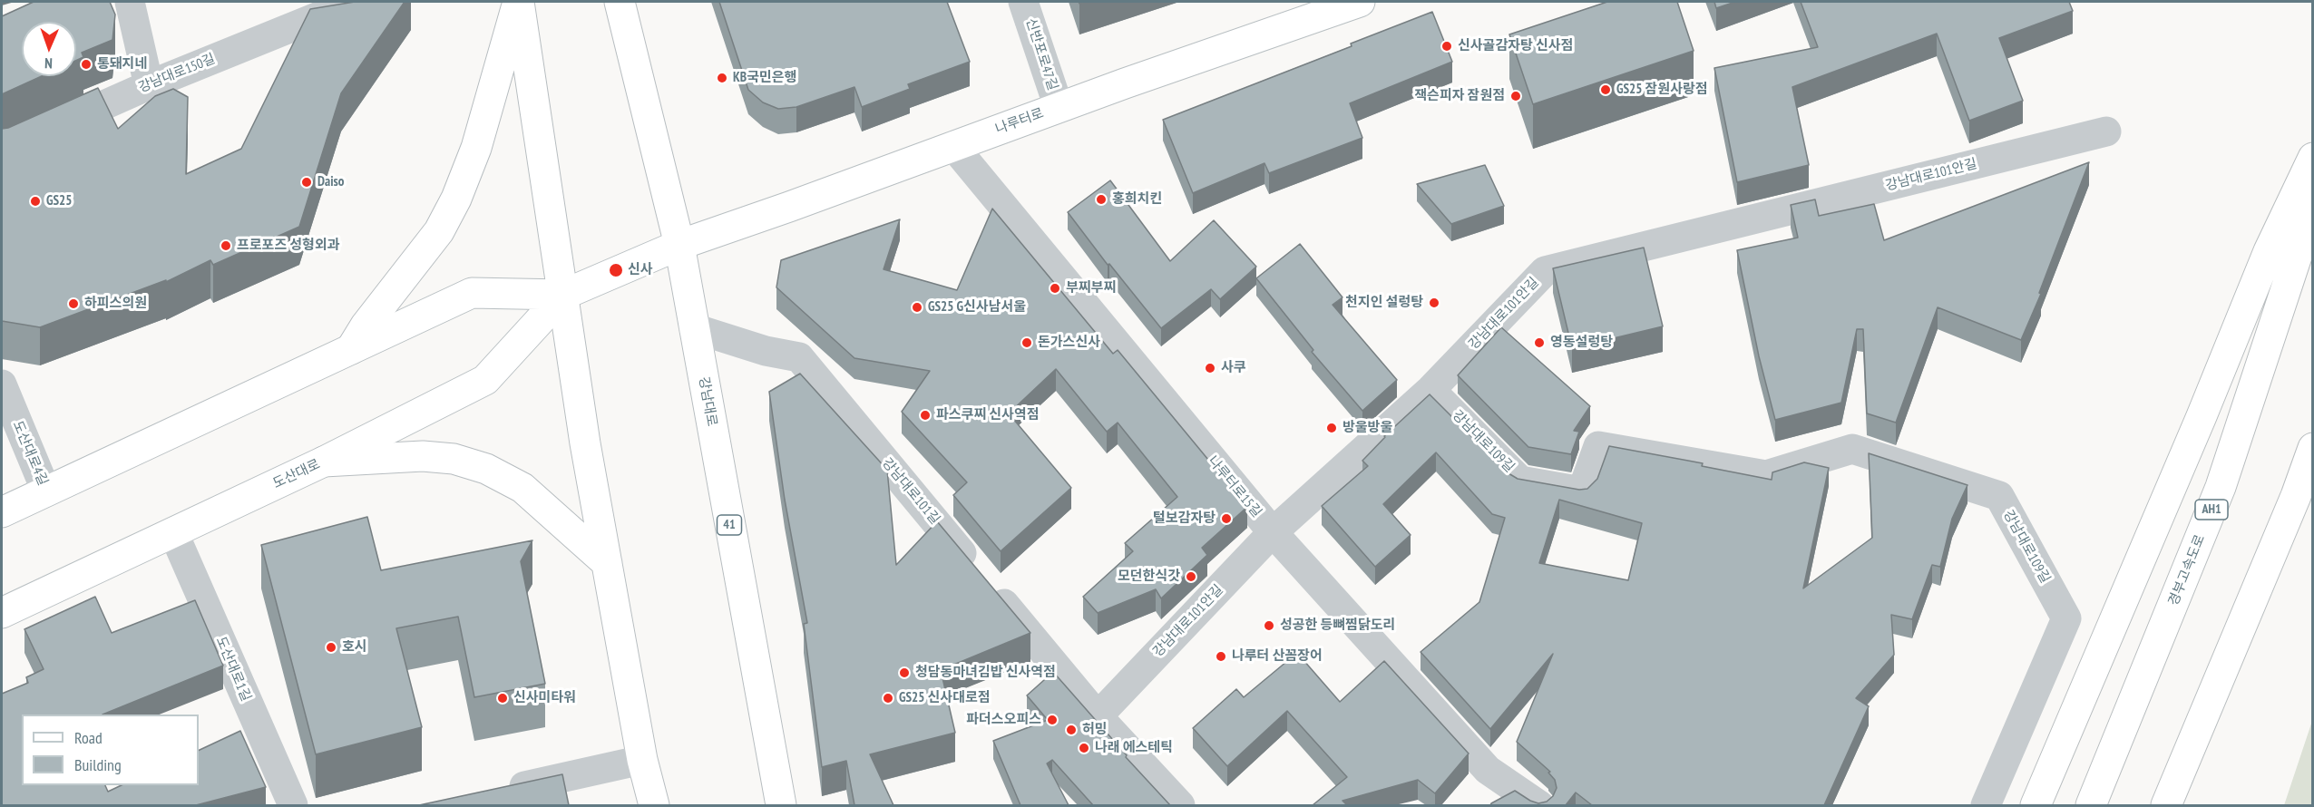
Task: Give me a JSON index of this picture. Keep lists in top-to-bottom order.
{
  "streets": {
    "main road": [
      "나루터로",
      "강남대로",
      "도산대로",
      "AH1",
      "41",
      "경부고속도로"
    ],
    "street": [
      "신반포로47길",
      "강남대로150길",
      "강남대로101안길",
      "강남대로109길",
      "도산대로4길",
      "나루터로15길",
      "강남대로101길",
      "도산대로1길"
    ]
  },
  "crossings": [
    ["신반포로47길", "나루터로"],
    ["나루터로", "강남대로"],
    ["나루터로", "도산대로"],
    ["나루터로", "나루터로15길"],
    ["강남대로101안길", "강남대로109길"],
    ["강남대로101안길", "나루터로15길"],
    ["강남대로101안길", "강남대로101길"],
    ["강남대로", "도산대로"],
    ["강남대로", "강남대로101길"],
    ["도산대로4길", "도산대로"],
    ["도산대로", "도산대로1길"]
  ],
  "places": [
    "신사골감자탕 신사점",
    "통돼지네",
    "KB국민은행",
    "GS25 잠원사랑점",
    "잭슨피자 잠원점",
    "Daiso",
    "홍희치킨",
    "GS25",
    "프로포즈 성형외과",
    "신사",
    "부찌부찌",
    "천지인 설렁탕",
    "하피스의원",
    "GS25 G신사남서울",
    "돈가스신사",
    "영동설렁탕",
    "사쿠",
    "파스쿠찌 신사역점",
    "방울방울",
    "털보감자탕",
    "모던한식갓",
    "성공한 등뼈찜닭도리",
    "호시",
    "나루터 산꼼장어",
    "청담동마녀김밥 신사역점",
    "신사미타워",
    "GS25 신사대로점",
    "파더스오피스",
    "허밍",
    "나래 에스테틱"
  ],
  "legend": ["Road", "Building"],
  "north": "bottom"
}
